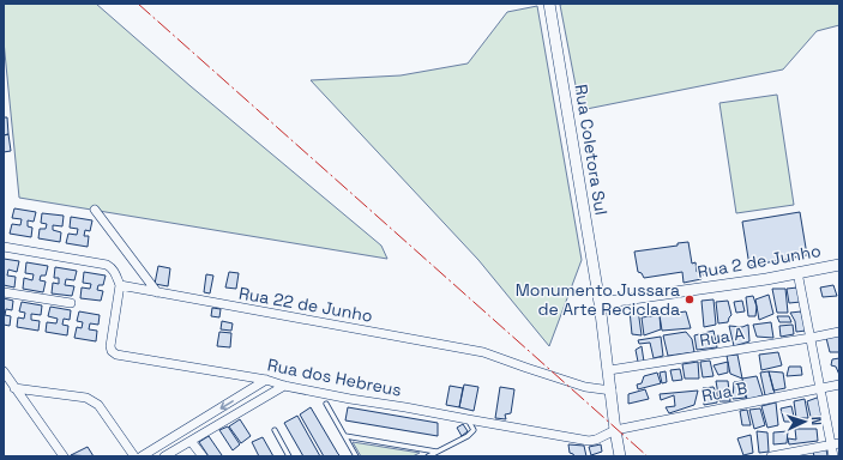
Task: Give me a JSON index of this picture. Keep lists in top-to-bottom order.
{
  "streets": {
    "street": [
      "Rua Coletora Sul",
      "Rua 2 de Junho",
      "Rua 22 de Junho",
      "Rua A",
      "Rua dos Hebreus",
      "Rua B"
    ]
  },
  "crossings": [
    ["Rua Coletora Sul", "Rua 2 de Junho"],
    ["Rua Coletora Sul", "Rua 22 de Junho"],
    ["Rua Coletora Sul", "Rua A"],
    ["Rua Coletora Sul", "Rua dos Hebreus"],
    ["Rua Coletora Sul", "Rua B"],
    ["Rua 22 de Junho", "Rua dos Hebreus"],
    ["Rua dos Hebreus", "Rua B"]
  ],
  "places": ["Monumento Jussara de Arte Reciclada"],
  "north": "right"
}
